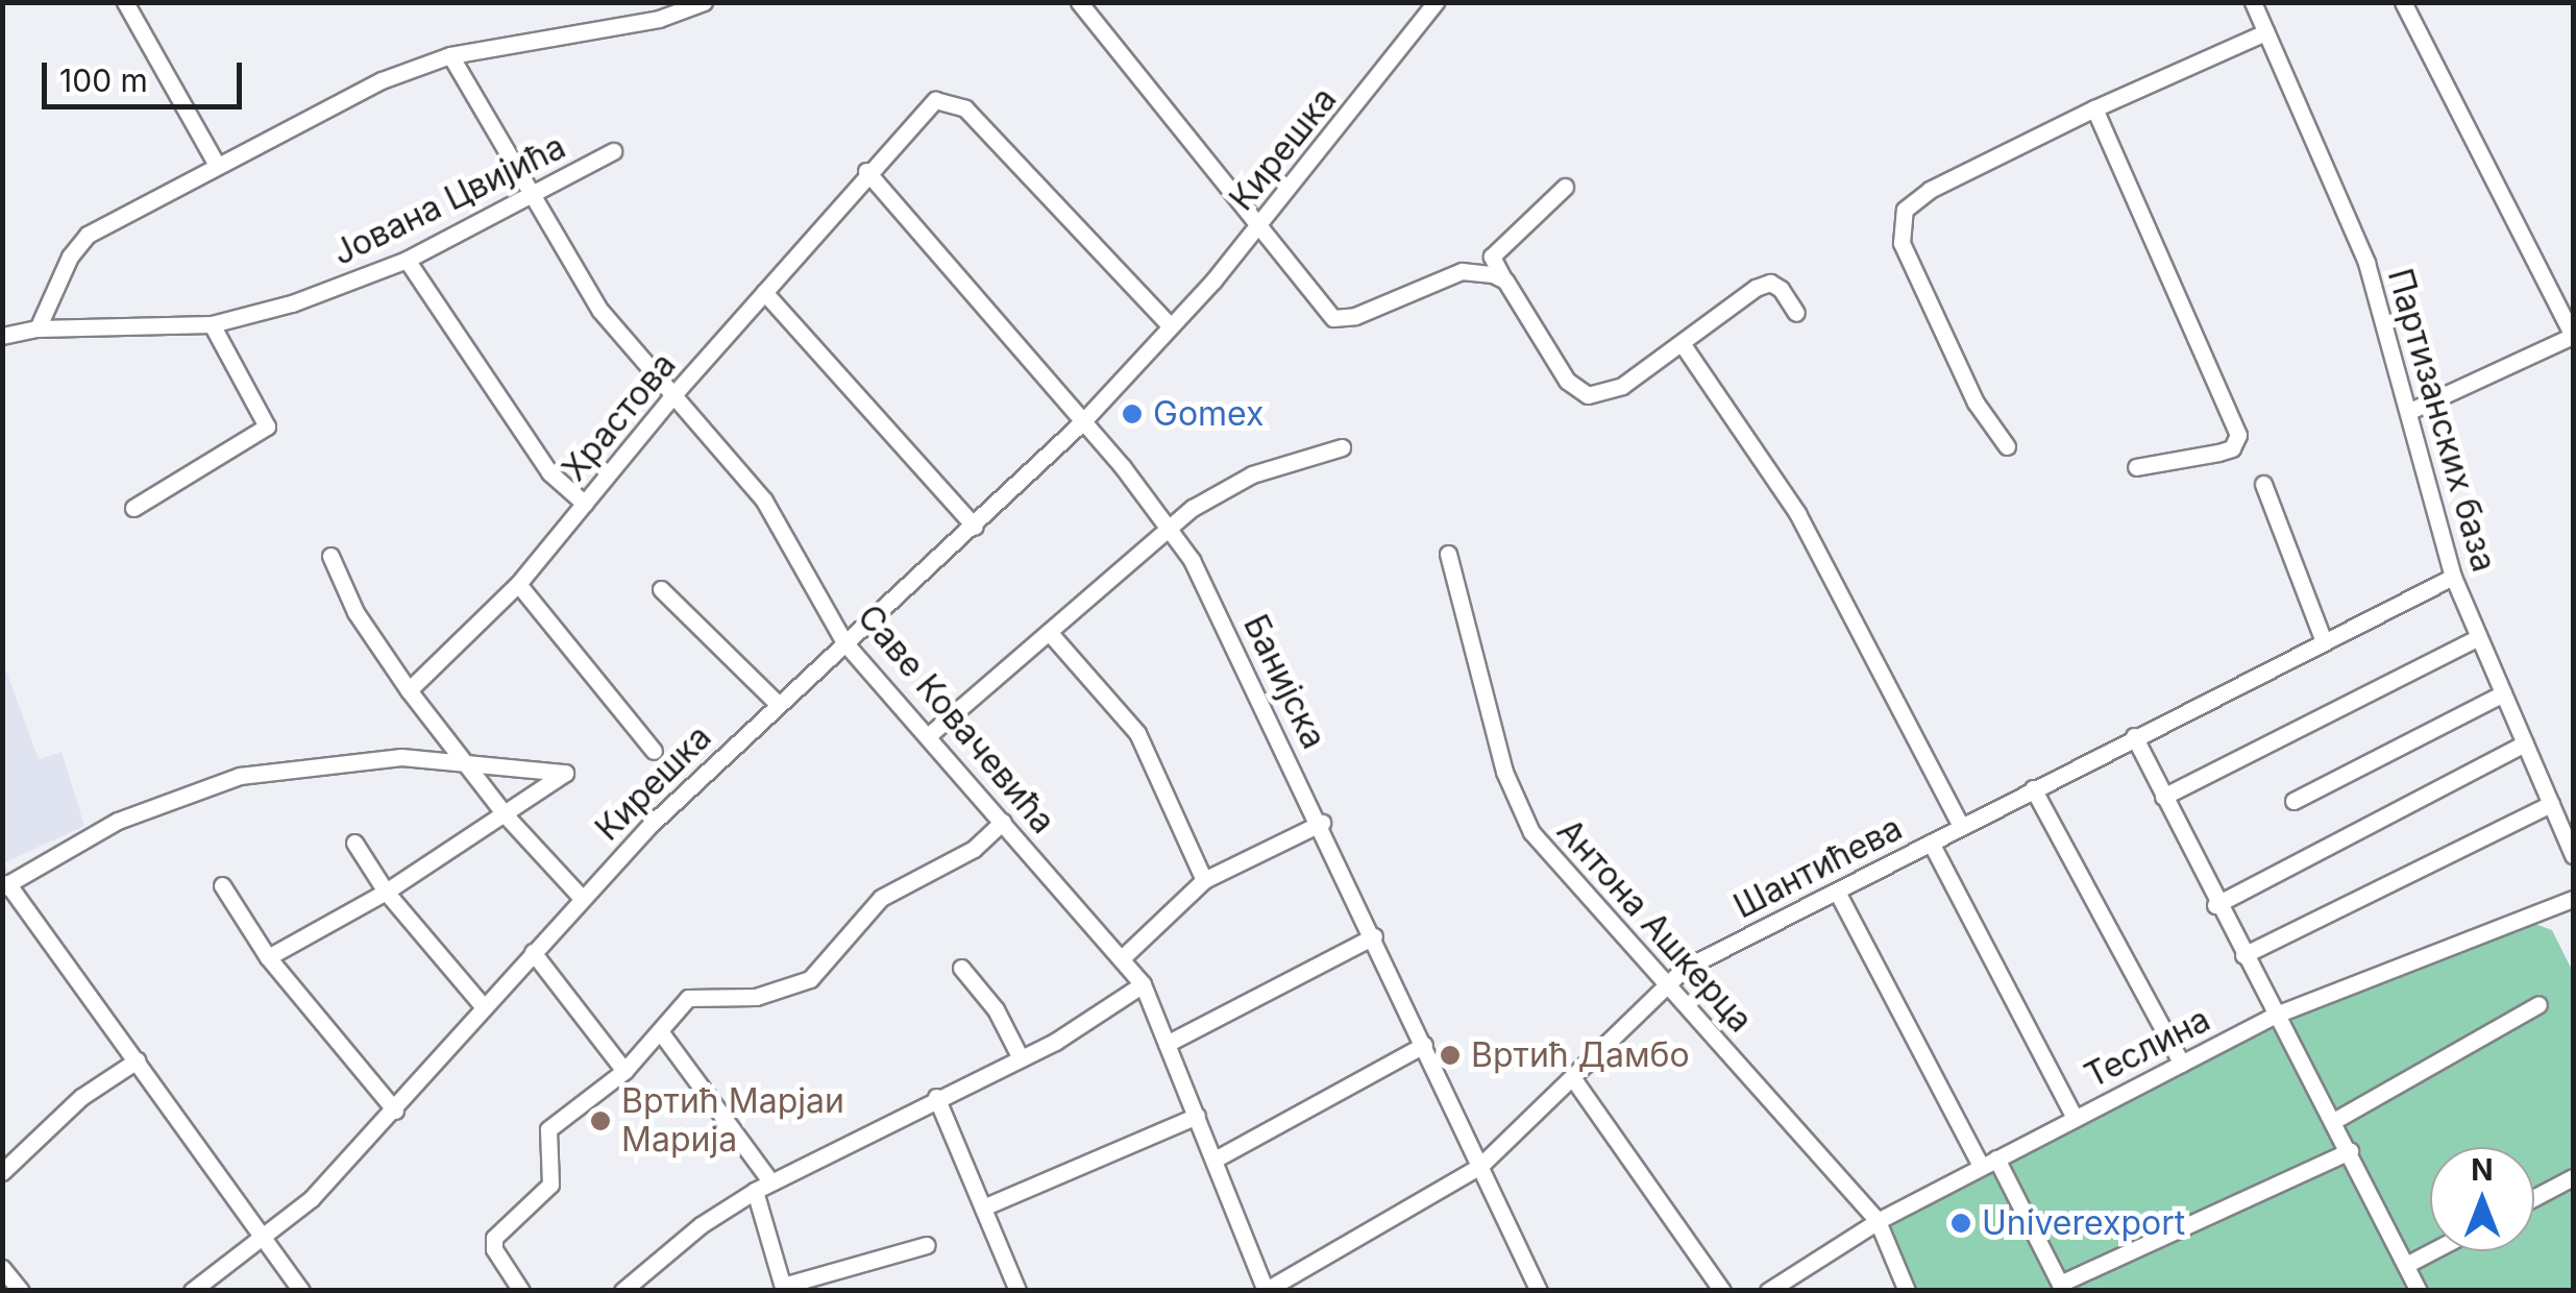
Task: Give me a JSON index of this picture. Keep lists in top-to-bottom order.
{
  "streets": {
    "street": [
      "Кирешка",
      "Јована Цвијића",
      "Храстова",
      "Партизанских база",
      "Банијска",
      "Саве Ковачевића",
      "Шантићева",
      "Антона Ашкерца",
      "Теслина"
    ]
  },
  "crossings": [
    ["Кирешка", "Банијска"],
    ["Кирешка", "Саве Ковачевића"],
    ["Јована Цвијића", "Саве Ковачевића"],
    ["Храстова", "Банијска"],
    ["Храстова", "Саве Ковачевића"],
    ["Партизанских база", "Шантићева"],
    ["Банијска", "Шантићева"],
    ["Саве Ковачевића", "Шантићева"],
    ["Шантићева", "Антона Ашкерца"],
    ["Антона Ашкерца", "Теслина"]
  ],
  "places": [
    "Gomex",
    "Вртић Дамбо",
    "Вртић Марјаи Марија",
    "Univerexport"
  ],
  "scale_bar": "100 m",
  "north": "top"
}
